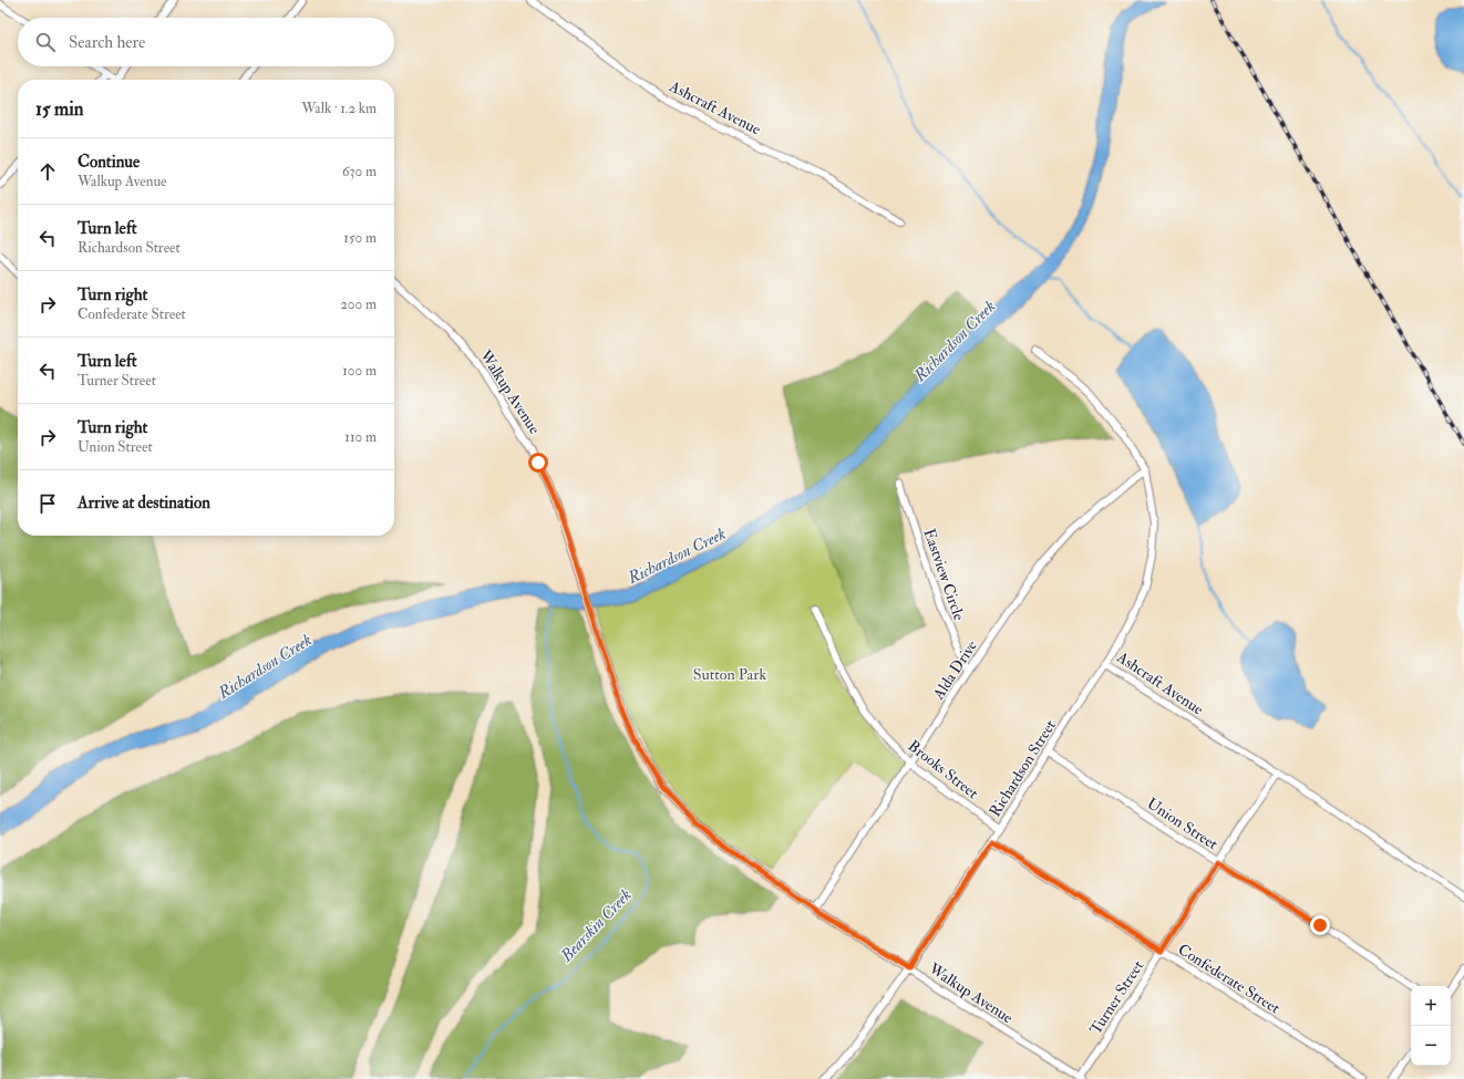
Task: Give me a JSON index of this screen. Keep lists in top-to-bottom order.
{
  "streets": {
    "street": [
      "Ashcraft Avenue",
      "Walkup Avenue",
      "Eastview Circle",
      "Alda Drive",
      "Richardson Street",
      "Brooks Street",
      "Union Street",
      "Confederate Street",
      "Turner Street"
    ]
  },
  "crossings": [
    ["Ashcraft Avenue", "Alda Drive"],
    ["Ashcraft Avenue", "Richardson Street"],
    ["Ashcraft Avenue", "Turner Street"],
    ["Walkup Avenue", "Alda Drive"],
    ["Walkup Avenue", "Richardson Street"],
    ["Walkup Avenue", "Turner Street"],
    ["Eastview Circle", "Alda Drive"],
    ["Alda Drive", "Brooks Street"],
    ["Richardson Street", "Brooks Street"],
    ["Richardson Street", "Union Street"],
    ["Richardson Street", "Confederate Street"],
    ["Union Street", "Turner Street"],
    ["Confederate Street", "Turner Street"]
  ],
  "water": ["Richardson Creek", "Bearskin Creek"],
  "parks": ["Sutton Park"],
  "page": {
    "search": "Search here",
    "heading": ["15 min", "Walk · 1.2 km"],
    "list": [
      ["Continue", "Walkup Avenue", "630 m"],
      ["Turn left", "Richardson Street", "150 m"],
      ["Turn right", "Confederate Street", "200 m"],
      ["Turn left", "Turner Street", "100 m"],
      ["Turn right", "Union Street", "110 m"],
      "Arrive at destination"
    ],
    "map_buttons": ["+", "−"]
  }
}
